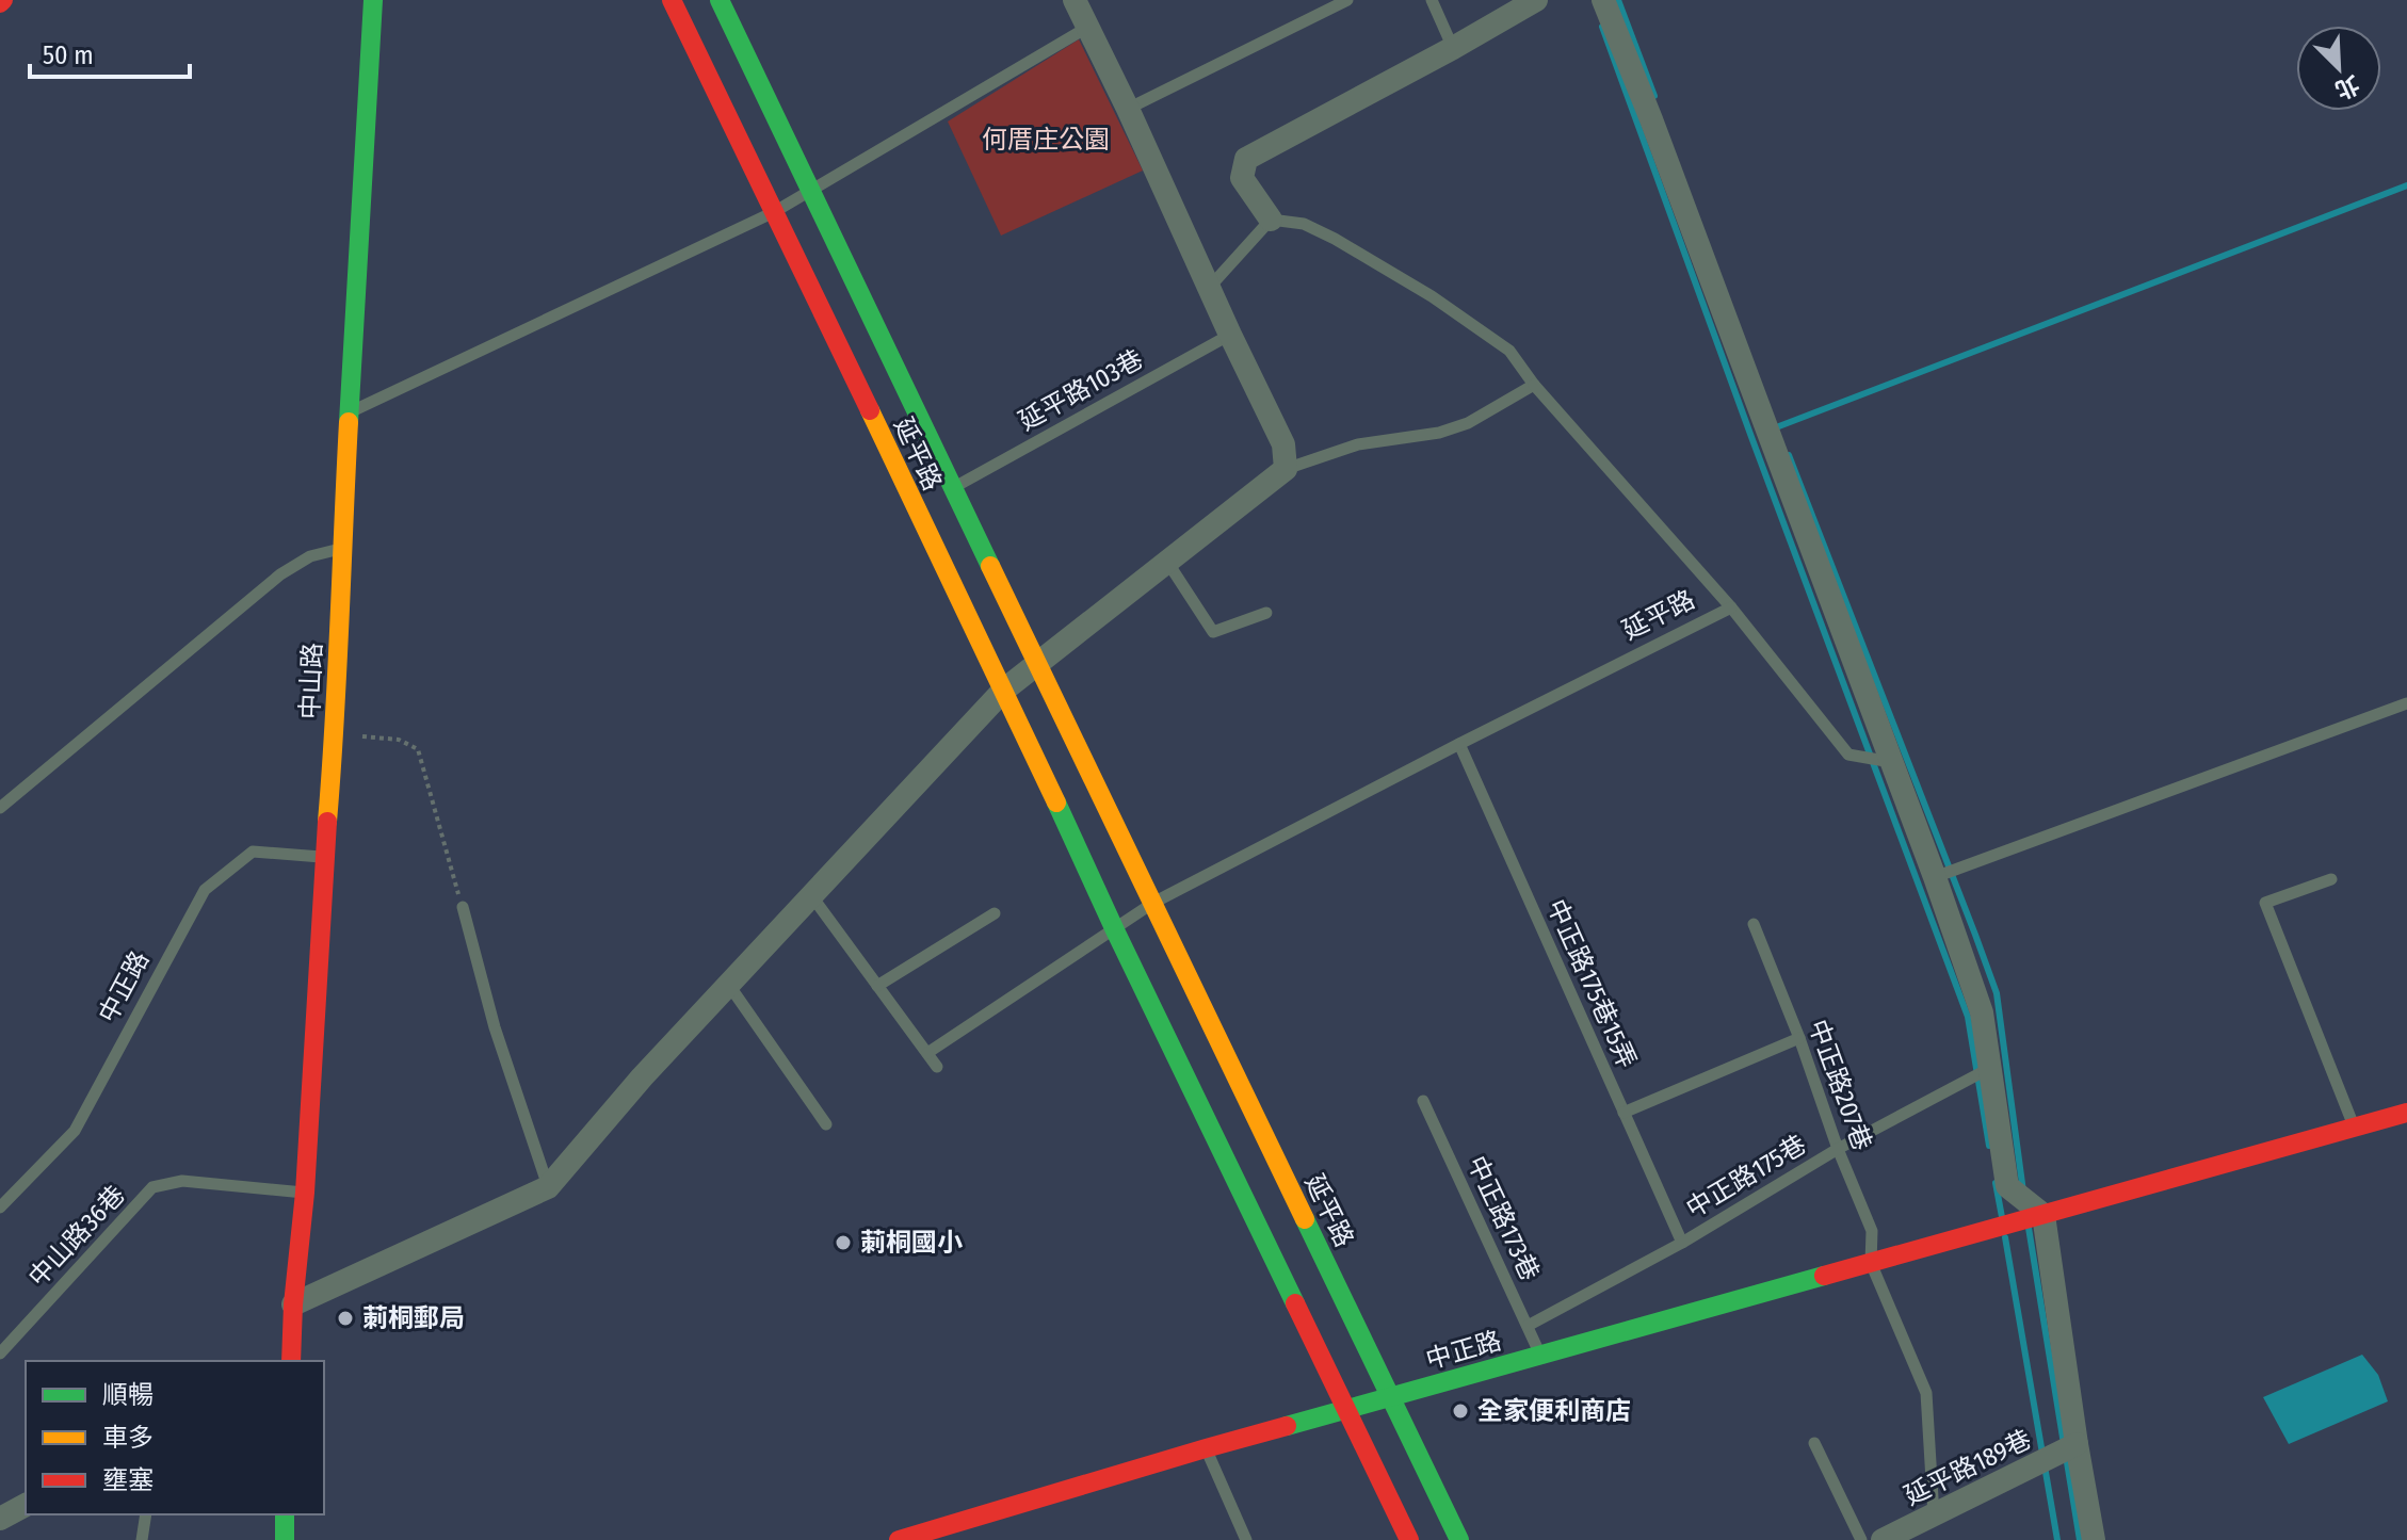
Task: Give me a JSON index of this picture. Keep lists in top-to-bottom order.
{
  "streets": {
    "main road": ["延平路", "中山路", "中正路"],
    "street": ["延平路189巷"],
    "lane": [
      "延平路103巷",
      "中正路175巷15弄",
      "中正路207巷",
      "中正路175巷",
      "中正路173巷",
      "中山路36巷"
    ]
  },
  "crossings": [
    ["延平路103巷", "延平路"],
    ["延平路", "中正路175巷15弄"],
    ["延平路", "中正路"],
    ["中山路", "中正路"],
    ["中山路", "中山路36巷"],
    ["中正路175巷15弄", "中正路175巷"],
    ["中正路", "中正路207巷"],
    ["中正路", "中正路173巷"],
    ["中正路207巷", "中正路175巷"],
    ["中正路207巷", "延平路189巷"],
    ["中正路175巷", "中正路173巷"]
  ],
  "parks": ["何厝庄公園"],
  "places": ["莿桐國小", "莿桐郵局", "全家便利商店"],
  "legend": ["順暢", "車多", "壅塞"],
  "scale_bar": "50 m",
  "north": "bottom right"
}
